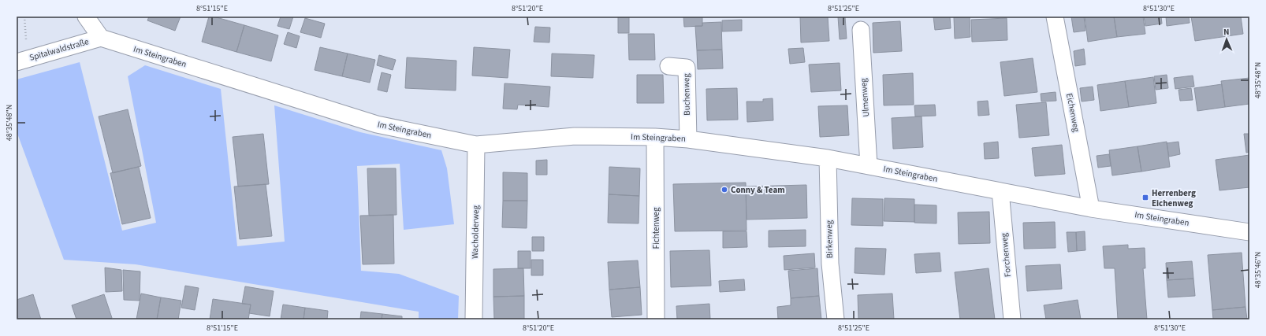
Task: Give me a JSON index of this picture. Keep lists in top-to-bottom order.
{
  "streets": {
    "street": [
      "Spitalwaldstraße",
      "Im Steingraben",
      "Buchenweg",
      "Ulmenweg",
      "Eichenweg",
      "Fichtenweg",
      "Wacholderweg",
      "Birkenweg",
      "Forchenweg"
    ]
  },
  "crossings": [
    ["Spitalwaldstraße", "Im Steingraben"],
    ["Im Steingraben", "Buchenweg"],
    ["Im Steingraben", "Ulmenweg"],
    ["Im Steingraben", "Eichenweg"],
    ["Im Steingraben", "Fichtenweg"],
    ["Im Steingraben", "Wacholderweg"],
    ["Im Steingraben", "Birkenweg"],
    ["Im Steingraben", "Forchenweg"]
  ],
  "places": {
    "other": ["Conny & Team"],
    "transit": ["Herrenberg Eichenweg"]
  },
  "north": "top",
  "coordinates": [
    "8°51'15\"E",
    "8°51'20\"E",
    "8°51'25\"E",
    "8°51'30\"E",
    "48°35'48\"N",
    "48°35'46\"N"
  ]
}
